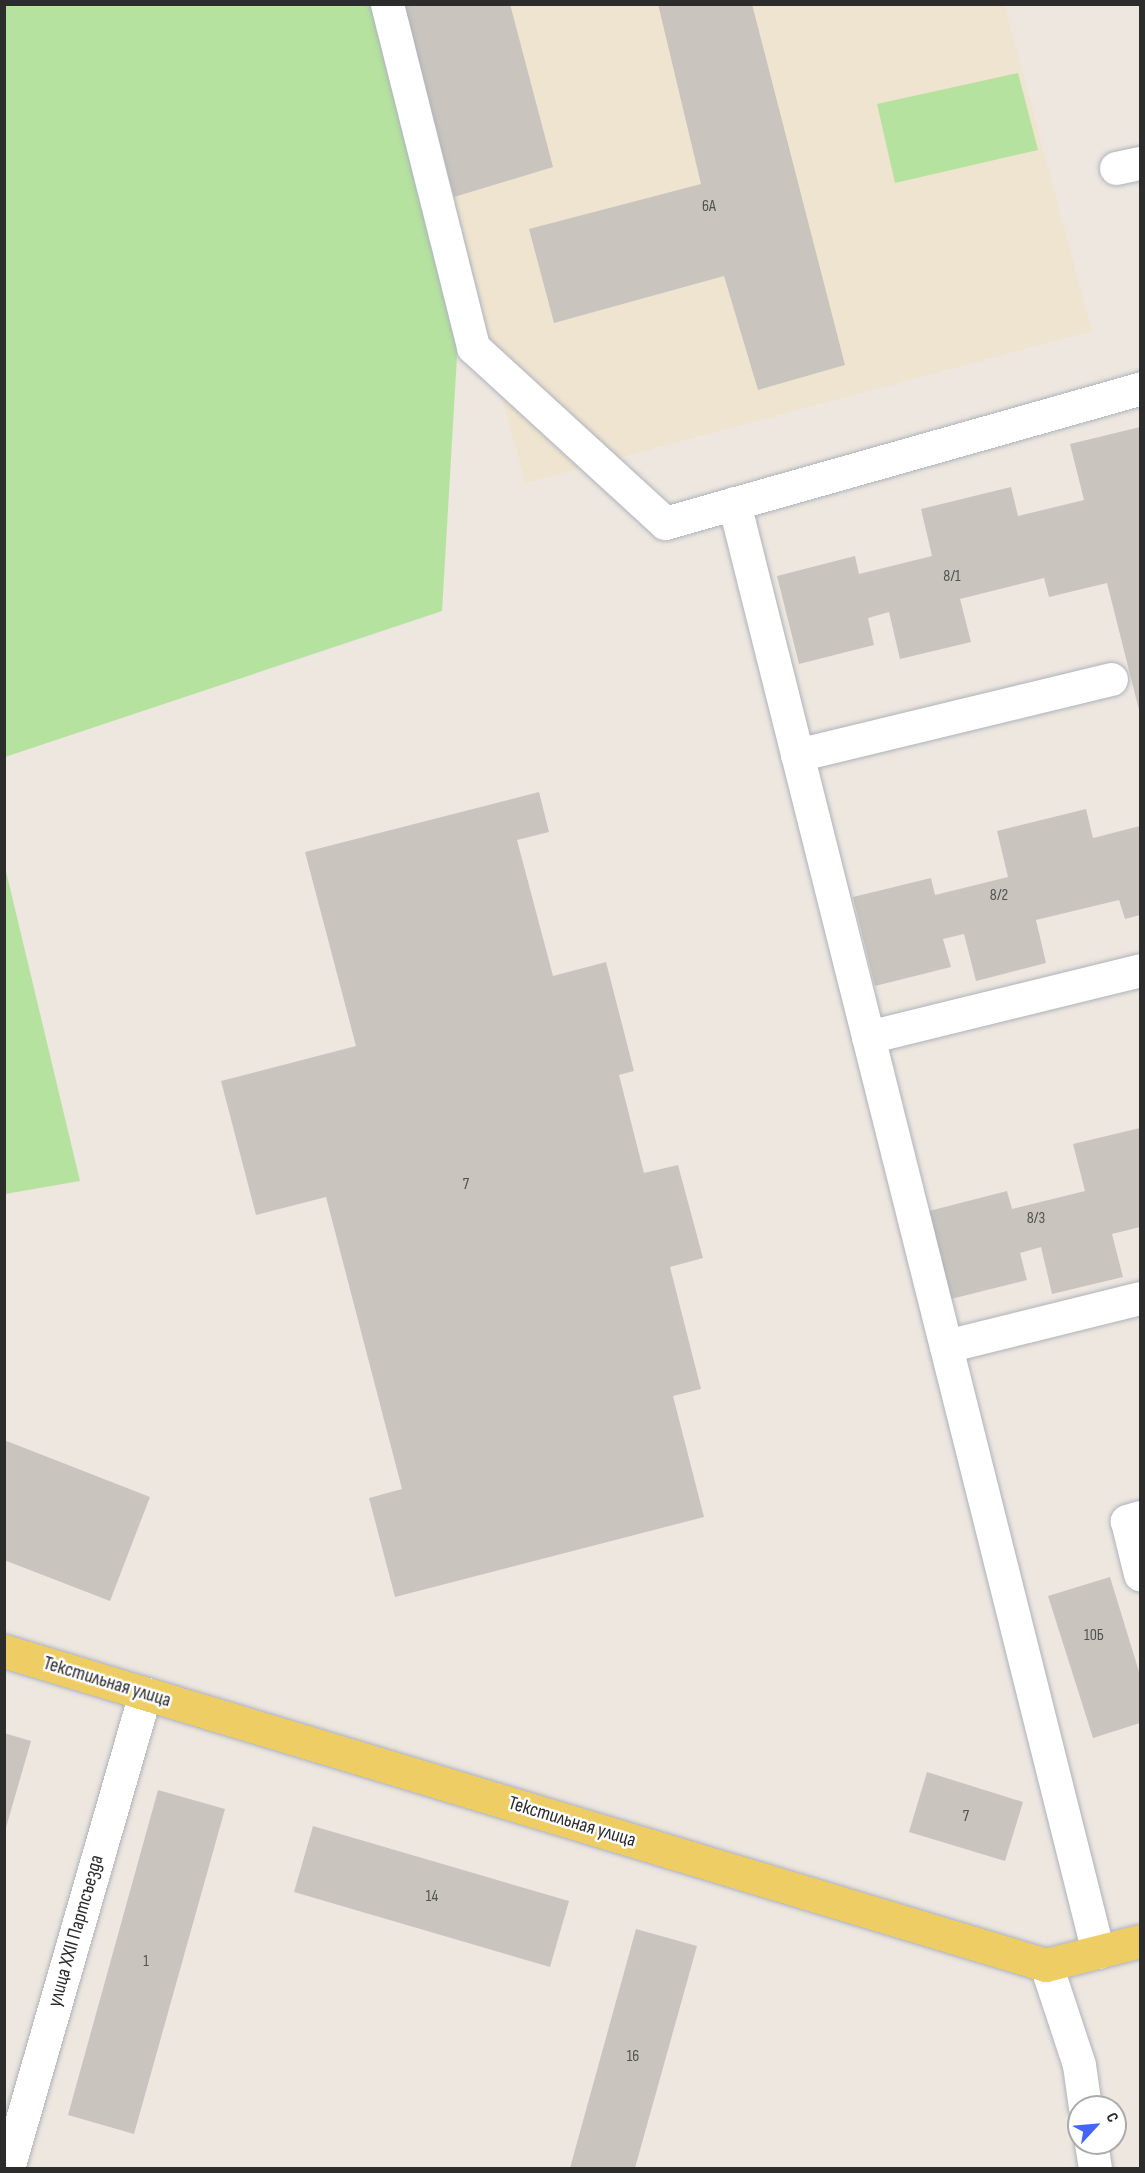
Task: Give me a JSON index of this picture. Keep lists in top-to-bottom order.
{
  "streets": {
    "main road": ["Текстильная улица"],
    "street": ["улица XXII Партсъезда"]
  },
  "crossings": [
    ["Текстильная улица", "улица XXII Партсъезда"]
  ],
  "house_numbers": [
    "6А",
    "8/1",
    "8/2",
    "7",
    "8/3",
    "10Б",
    "7",
    "14",
    "1",
    "16"
  ],
  "north": "top right"
}
